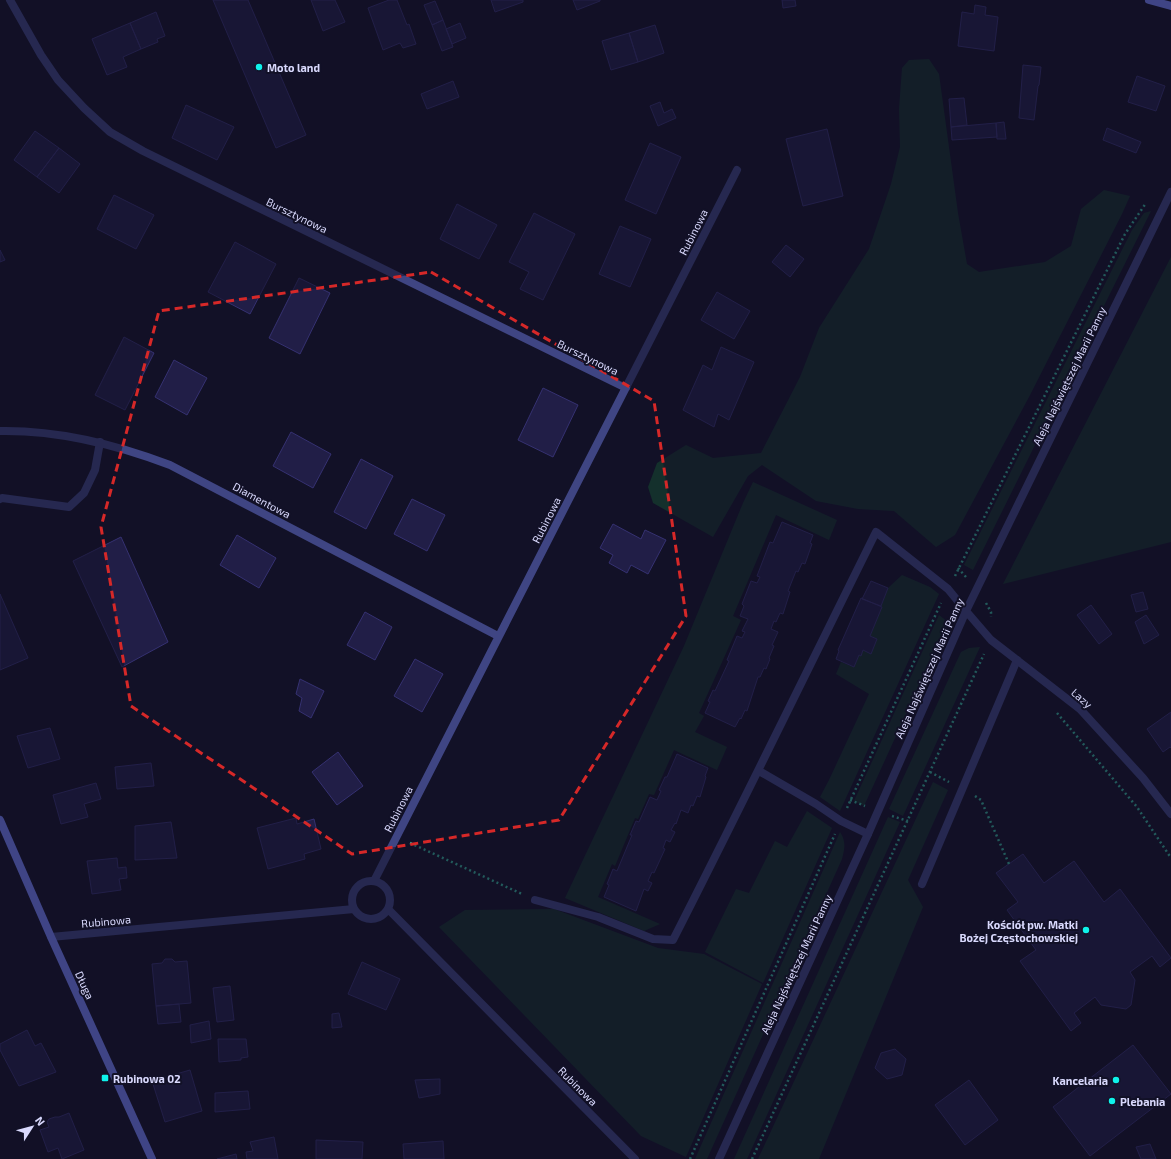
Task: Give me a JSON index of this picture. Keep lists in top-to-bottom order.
{
  "streets": {
    "street": [
      "Bursztynowa",
      "Rubinowa",
      "Aleja Najświętszej Marii Panny",
      "Diamentowa",
      "Łazy",
      "Długa"
    ]
  },
  "crossings": [
    ["Bursztynowa", "Rubinowa"],
    ["Rubinowa", "Diamentowa"],
    ["Rubinowa", "Długa"],
    ["Aleja Najświętszej Marii Panny", "Łazy"]
  ],
  "places": {
    "other": [
      "Moto land",
      "Kościół pw. Matki Bożej Częstochowskiej",
      "Kancelaria",
      "Plebania"
    ],
    "transit": ["Rubinowa 02"]
  },
  "north": "top right"
}
